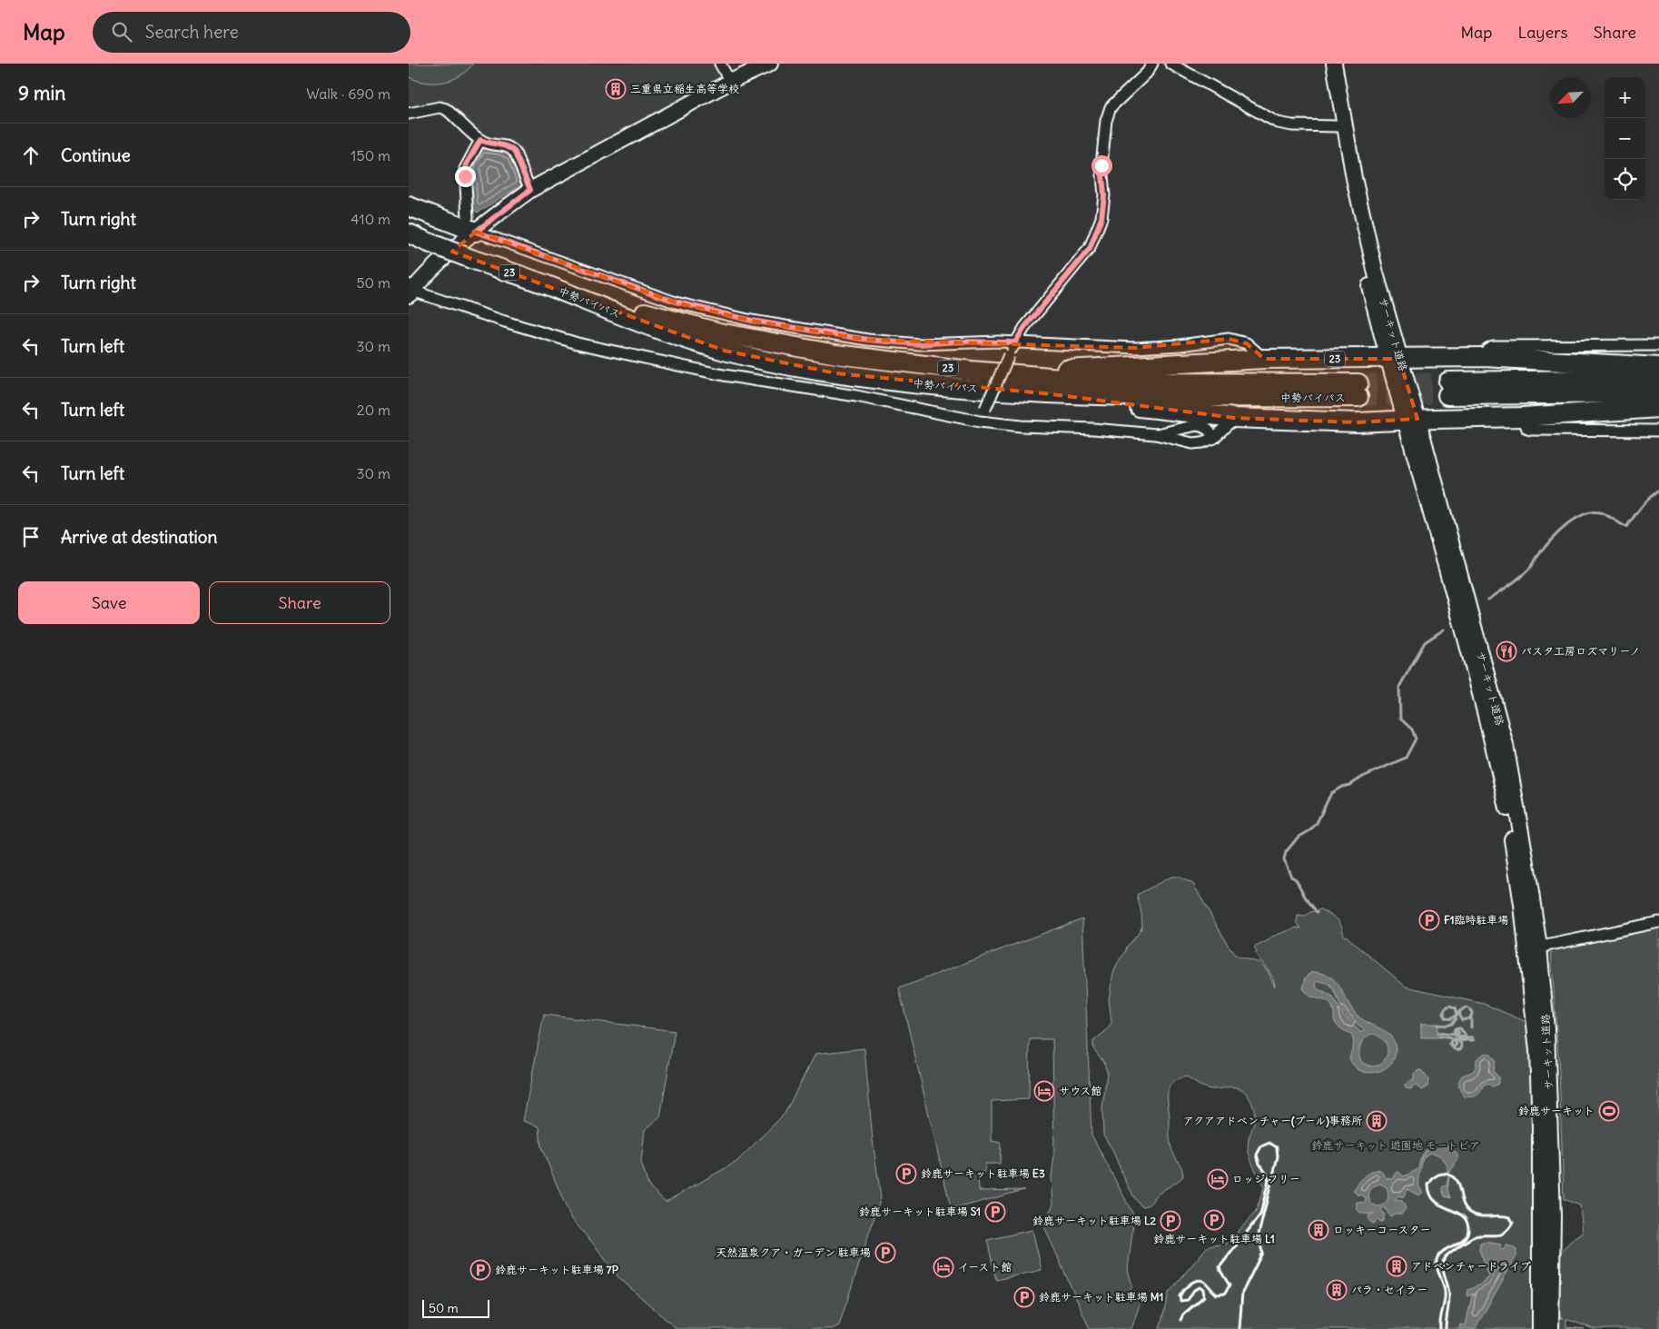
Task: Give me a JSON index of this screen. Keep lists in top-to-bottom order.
{
  "streets": {
    "highway": ["23", "中勢バイパス"],
    "street": ["サーキット道路"]
  },
  "crossings": [
    ["23", "中勢バイパス"],
    ["23", "サーキット道路"]
  ],
  "parks": ["鈴鹿サーキット 遊園地 モートピア"],
  "places": {
    "building": [
      "三重県立稲生高等学校",
      "アクアアドベンチャー(プール)事務所",
      "ロッキーコースター",
      "アドベンチャードライブ",
      "パラ・セイラー"
    ],
    "restaurant": ["パスタ工房ロズマリーノ"],
    "parking": [
      "F1臨時駐車場",
      "鈴鹿サーキット駐車場 E3",
      "鈴鹿サーキット駐車場 S1",
      "鈴鹿サーキット駐車場 L1",
      "鈴鹿サーキット駐車場 L2",
      "天然温泉クア・ガーデン 駐車場",
      "鈴鹿サーキット駐車場 7P",
      "鈴鹿サーキット駐車場 M1"
    ],
    "hotel": ["サウス館", "ロッジ フリー", "イースト館"],
    "sports": ["鈴鹿サーキット"]
  },
  "scale_bar": "50 m",
  "north": "bottom left",
  "page": {
    "header": "Map",
    "search": "Search here",
    "nav": ["Map", "Layers", "Share"],
    "heading": ["9 min", "Walk · 690 m"],
    "map_buttons": ["+", "−"],
    "list": [
      ["Continue", "150 m"],
      ["Turn right", "410 m"],
      ["Turn right", "50 m"],
      ["Turn left", "30 m"],
      ["Turn left", "20 m"],
      ["Turn left", "30 m"],
      "Arrive at destination"
    ],
    "buttons": ["Save", "Share"],
    "scale": "50 m"
  }
}
